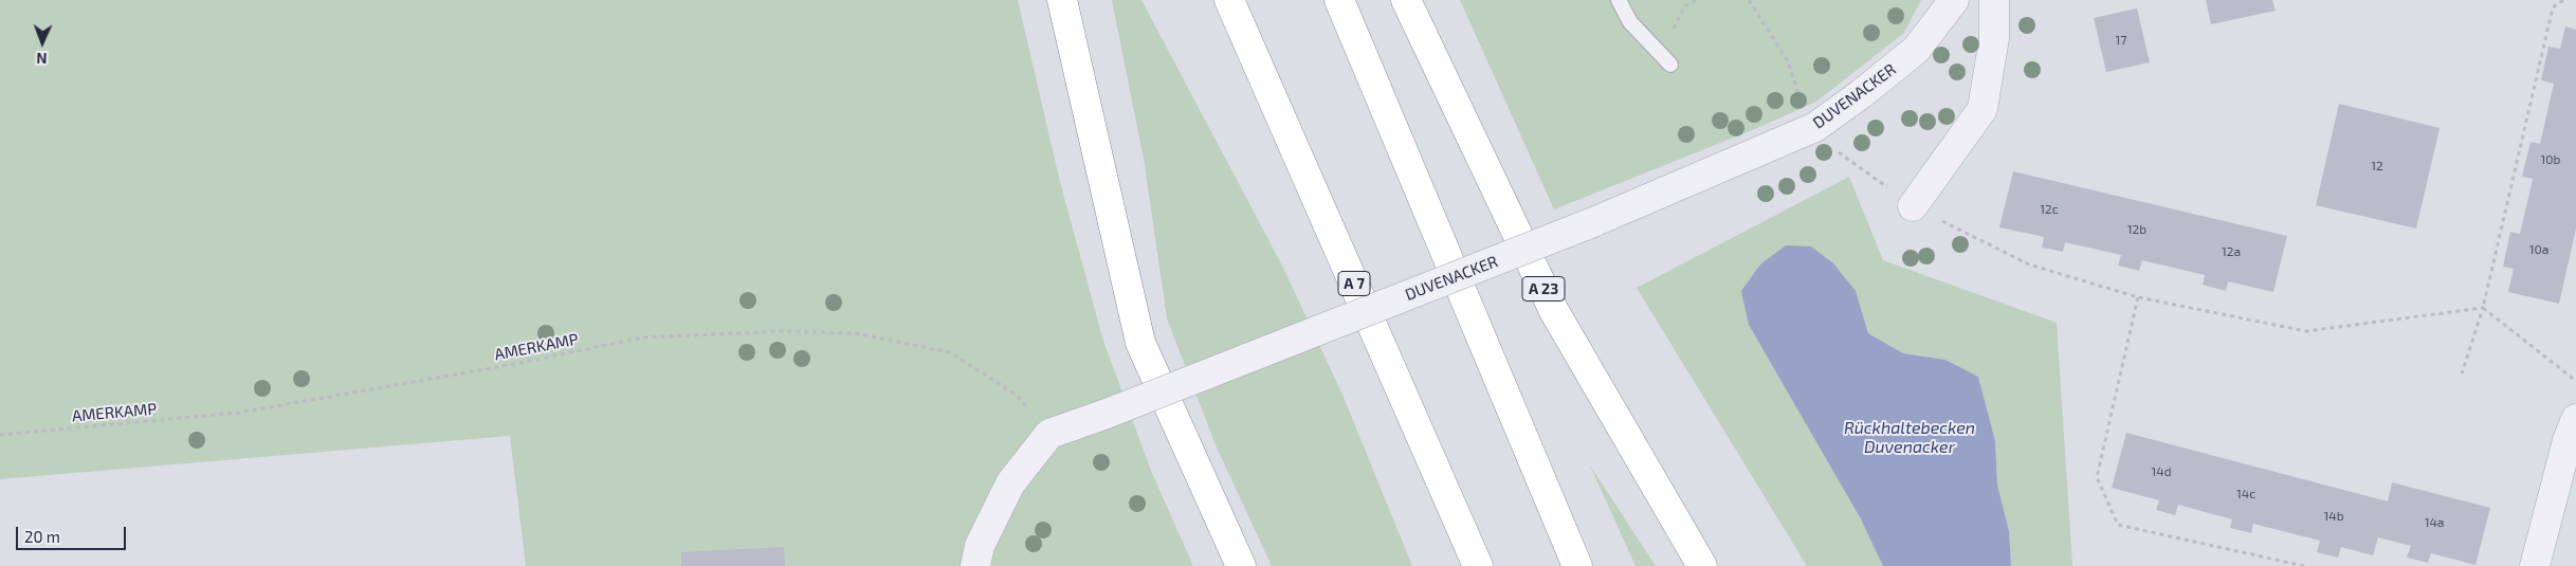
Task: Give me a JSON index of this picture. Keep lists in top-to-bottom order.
{
  "streets": {
    "highway": ["A 7", "A 23"],
    "street": ["DUVENACKER"],
    "path": ["AMERKAMP"]
  },
  "crossings": [
    ["DUVENACKER", "AMERKAMP"]
  ],
  "water": ["Rückhaltebecken Duvenacker"],
  "house_numbers": [
    "17",
    "10b",
    "12",
    "12c",
    "12b",
    "10a",
    "12a",
    "14d",
    "14c",
    "14b",
    "14a"
  ],
  "scale_bar": "20 m",
  "north": "bottom"
}
